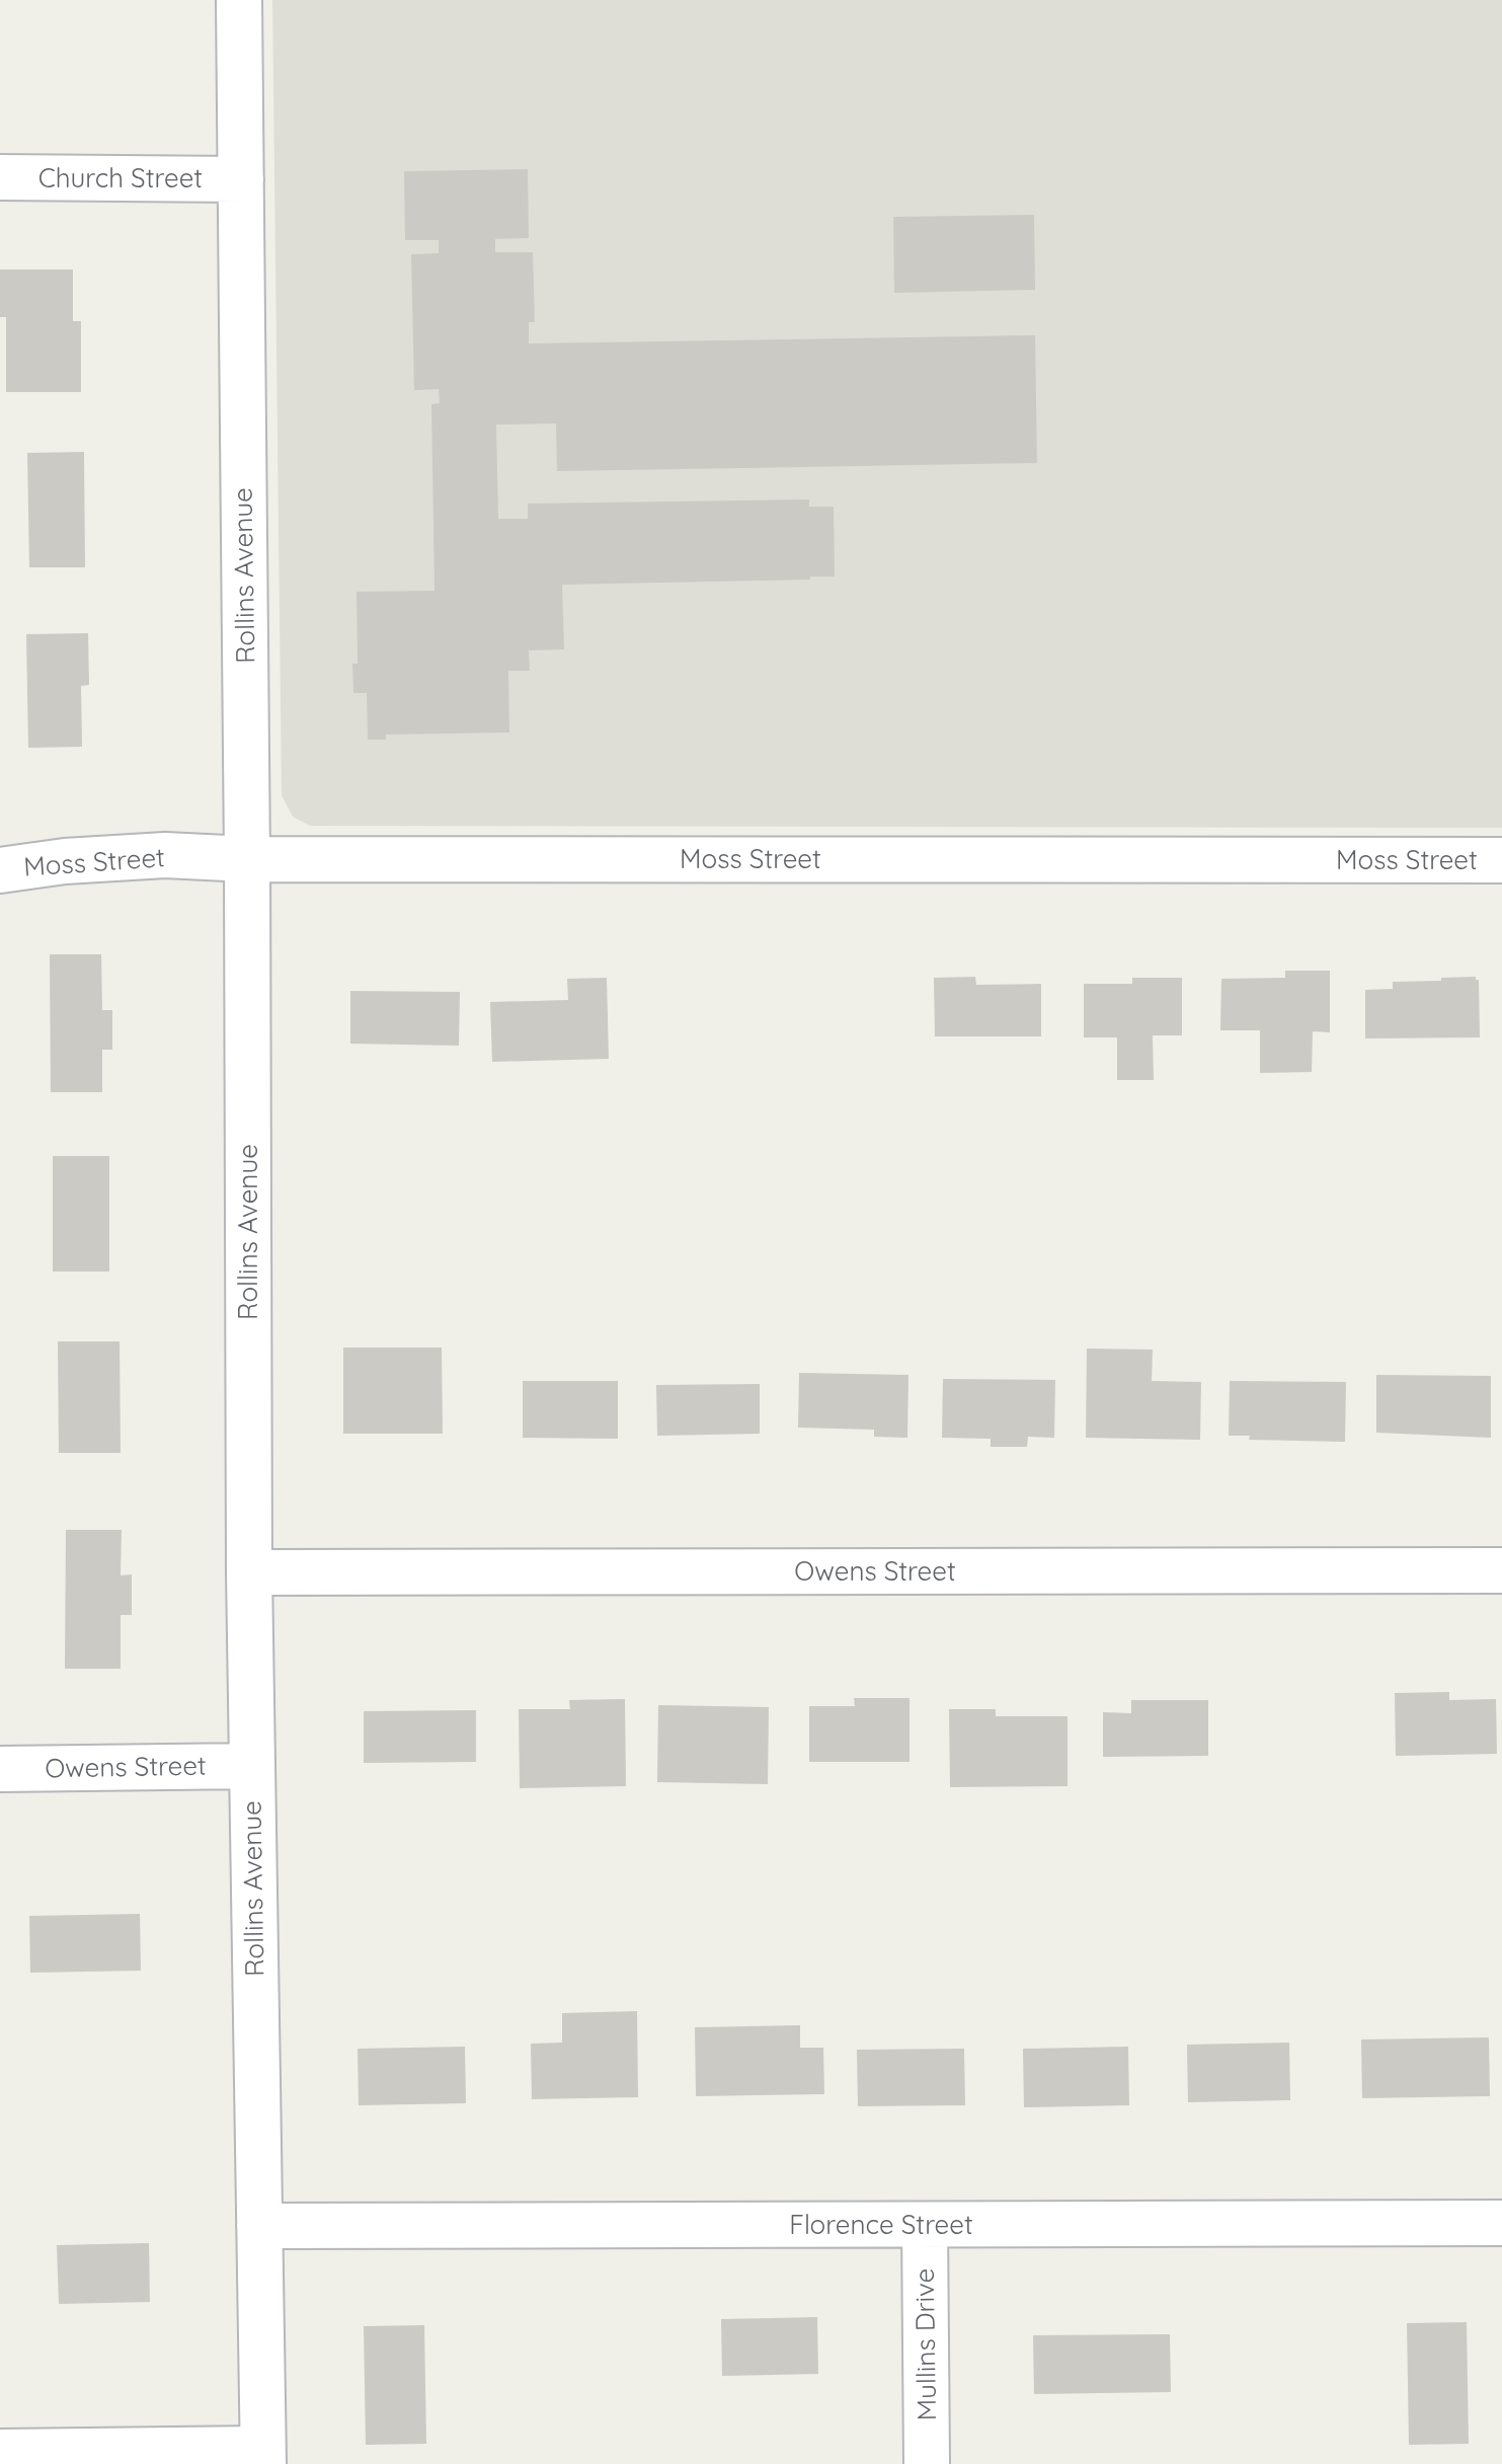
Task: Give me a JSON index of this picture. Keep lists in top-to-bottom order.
{
  "streets": {
    "street": [
      "Church Street",
      "Rollins Avenue",
      "Moss Street",
      "Owens Street",
      "Florence Street",
      "Mullins Drive"
    ]
  },
  "crossings": [
    ["Church Street", "Rollins Avenue"],
    ["Rollins Avenue", "Moss Street"],
    ["Rollins Avenue", "Owens Street"],
    ["Rollins Avenue", "Florence Street"],
    ["Florence Street", "Mullins Drive"]
  ]
}
